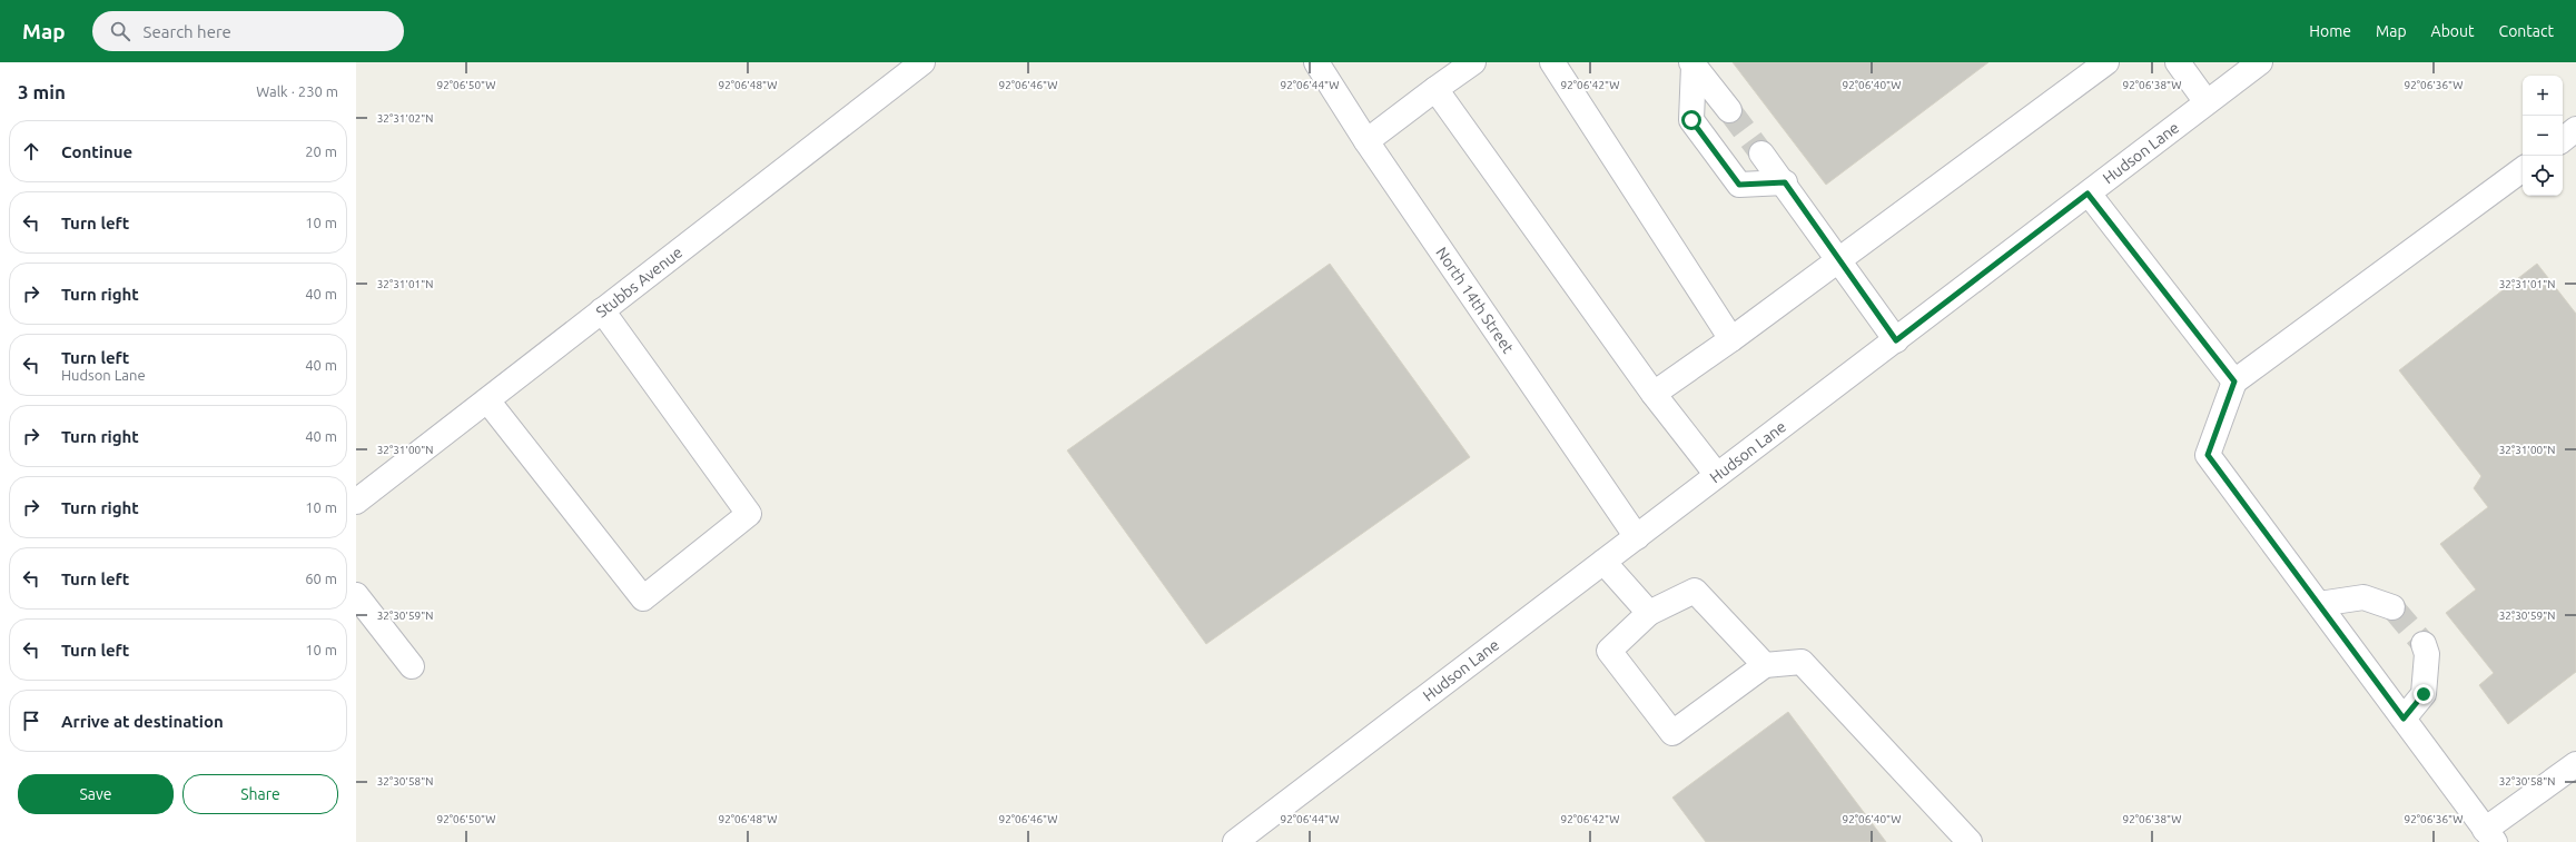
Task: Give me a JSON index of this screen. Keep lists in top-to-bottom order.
{
  "streets": {
    "street": ["Hudson Lane", "Stubbs Avenue", "North 14th Street"]
  },
  "crossings": [
    ["Hudson Lane", "North 14th Street"]
  ],
  "page": {
    "header": "Map",
    "search": "Search here",
    "nav": [
      "Home",
      "Map",
      "About",
      "Contact"
    ],
    "heading": ["3 min", "Walk · 230 m"],
    "map_buttons": ["+", "−"],
    "list": [
      ["Continue", "20 m"],
      ["Turn left", "10 m"],
      ["Turn right", "40 m"],
      ["Turn left", "Hudson Lane", "40 m"],
      ["Turn right", "40 m"],
      ["Turn right", "10 m"],
      ["Turn left", "60 m"],
      ["Turn left", "10 m"],
      "Arrive at destination"
    ],
    "buttons": ["Save", "Share"]
  },
  "coordinates": [
    "92°06'50\"W",
    "92°06'48\"W",
    "92°06'46\"W",
    "92°06'44\"W",
    "92°06'42\"W",
    "92°06'40\"W",
    "92°06'38\"W",
    "92°06'36\"W",
    "32°31'02\"N",
    "32°31'01\"N",
    "32°31'00\"N",
    "32°30'59\"N",
    "32°30'58\"N"
  ]
}
